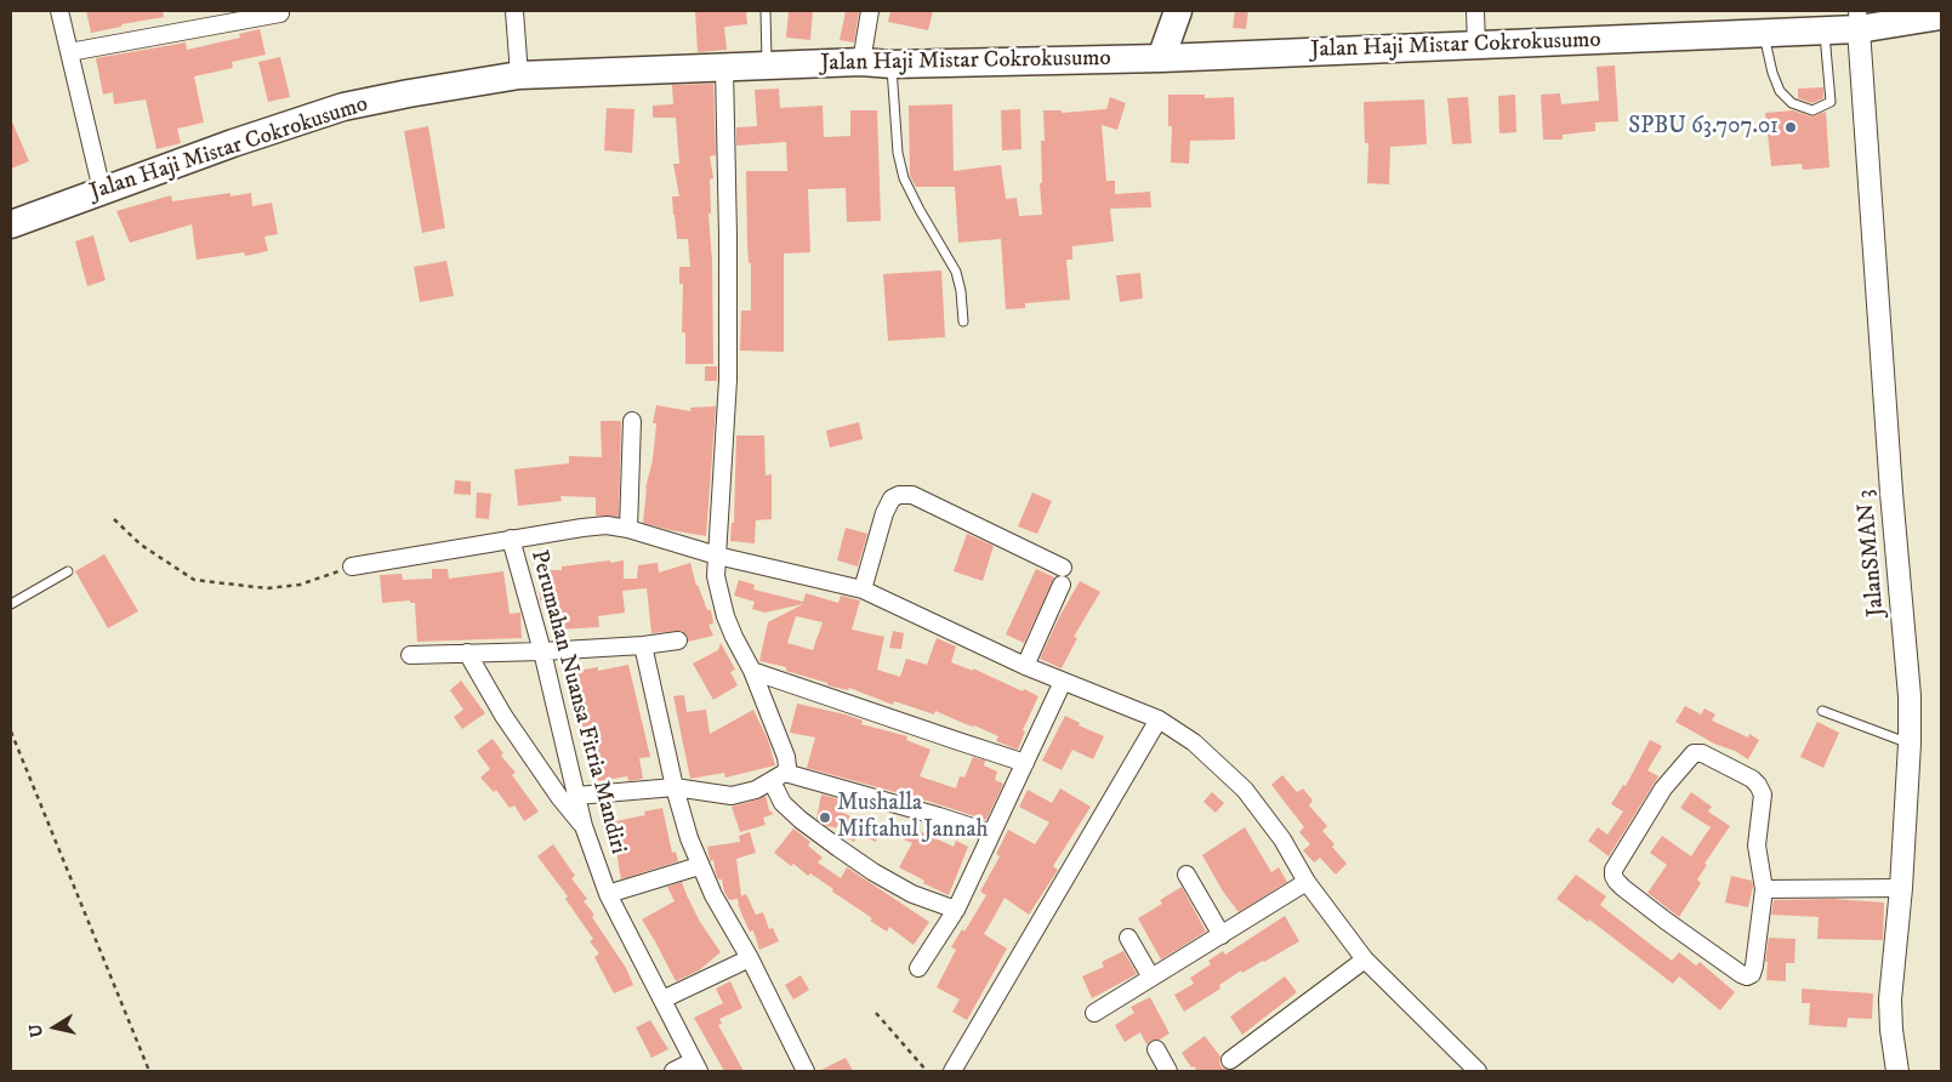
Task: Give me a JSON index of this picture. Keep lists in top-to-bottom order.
{
  "streets": {
    "main road": ["Jalan Haji Mistar Cokrokusumo"],
    "street": ["JalanSMAN 3", "Perumahan Nuansa Fitria Mandiri"]
  },
  "crossings": [
    ["Jalan Haji Mistar Cokrokusumo", "JalanSMAN 3"]
  ],
  "places": ["SPBU 63.707.01", "Mushalla Miftahul Jannah"],
  "north": "left"
}
